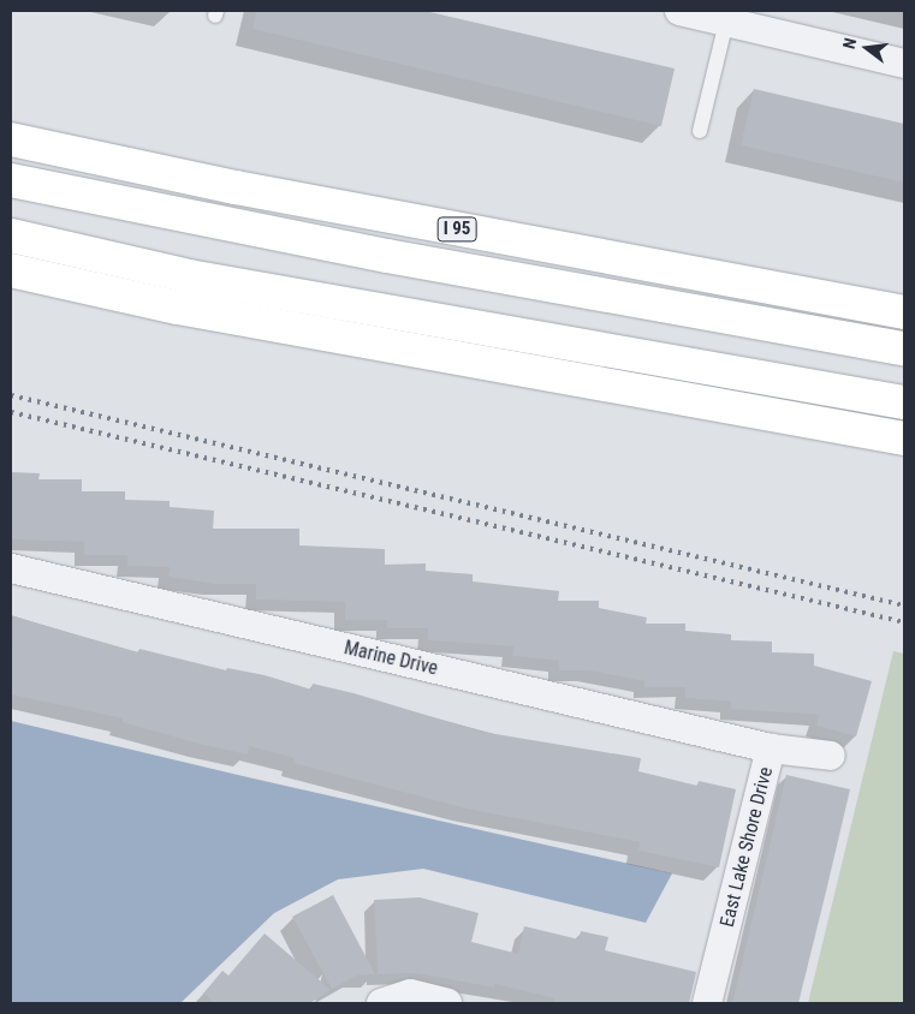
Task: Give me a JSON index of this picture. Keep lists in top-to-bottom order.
{
  "streets": {
    "highway": ["I 95"],
    "street": ["Marine Drive", "East Lake Shore Drive"]
  },
  "crossings": [
    ["Marine Drive", "East Lake Shore Drive"]
  ],
  "north": "left"
}
